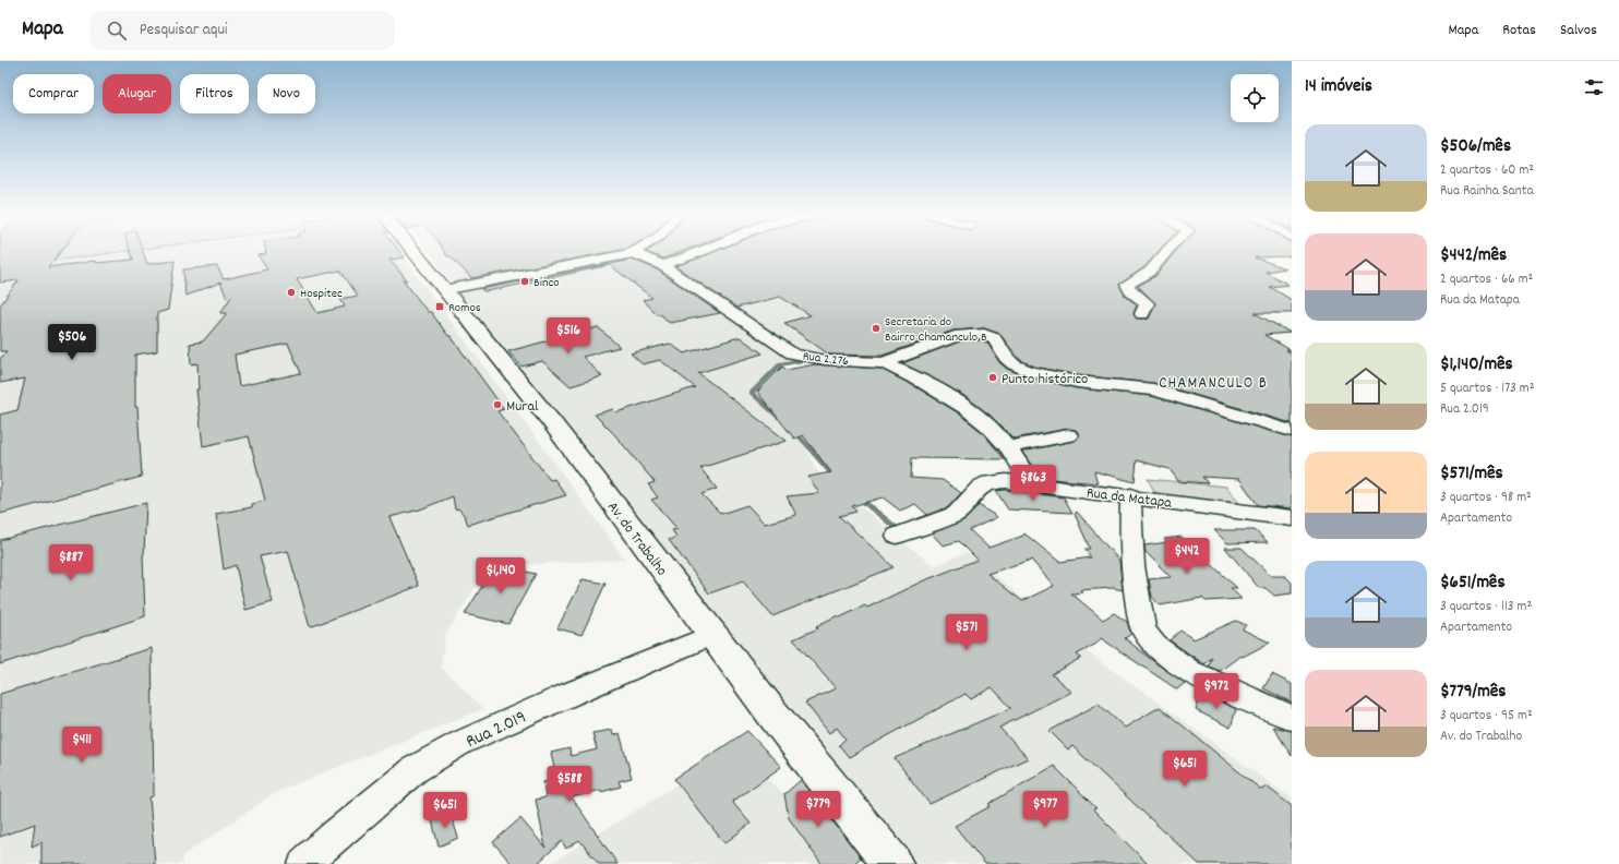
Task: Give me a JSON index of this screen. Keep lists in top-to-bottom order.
{
  "streets": {
    "main road": ["Av. do Trabalho"],
    "street": ["Rua 2.276", "Rua da Matapa", "Rua 2.019"]
  },
  "crossings": [
    ["Av. do Trabalho", "Rua 2.019"]
  ],
  "districts": ["CHAMANCULO B"],
  "places": {
    "other": [
      "Binco",
      "Hospitec",
      "Secretaria do Bairro Chamanculo B",
      "Punto histórico",
      "Mural"
    ],
    "transit": ["Romos"]
  },
  "page": {
    "header": "Mapa",
    "search": "Pesquisar aqui",
    "nav": ["Mapa", "Rotas", "Salvos"],
    "heading": "14 imóveis",
    "chip": [
      "Comprar",
      "Alugar",
      "Filtros",
      "Novo"
    ],
    "list": [
      {
        "name": "$506/mês",
        "note": "2 quartos · 60 m² · Rua Rainha Santa"
      },
      {
        "name": "$442/mês",
        "note": "2 quartos · 66 m² · Rua da Matapa"
      },
      {
        "name": "$1,140/mês",
        "note": "5 quartos · 173 m² · Rua 2.019"
      },
      {
        "name": "$571/mês",
        "note": "3 quartos · 98 m² · Apartamento"
      },
      {
        "name": "$651/mês",
        "note": "3 quartos · 113 m² · Apartamento"
      },
      {
        "name": "$779/mês",
        "note": "3 quartos · 95 m² · Av. do Trabalho"
      }
    ],
    "price": [
      "$516",
      "$506",
      "$863",
      "$442",
      "$887",
      "$1,140",
      "$571",
      "$972",
      "$411",
      "$651",
      "$588",
      "$779",
      "$977",
      "$651"
    ]
  }
}
